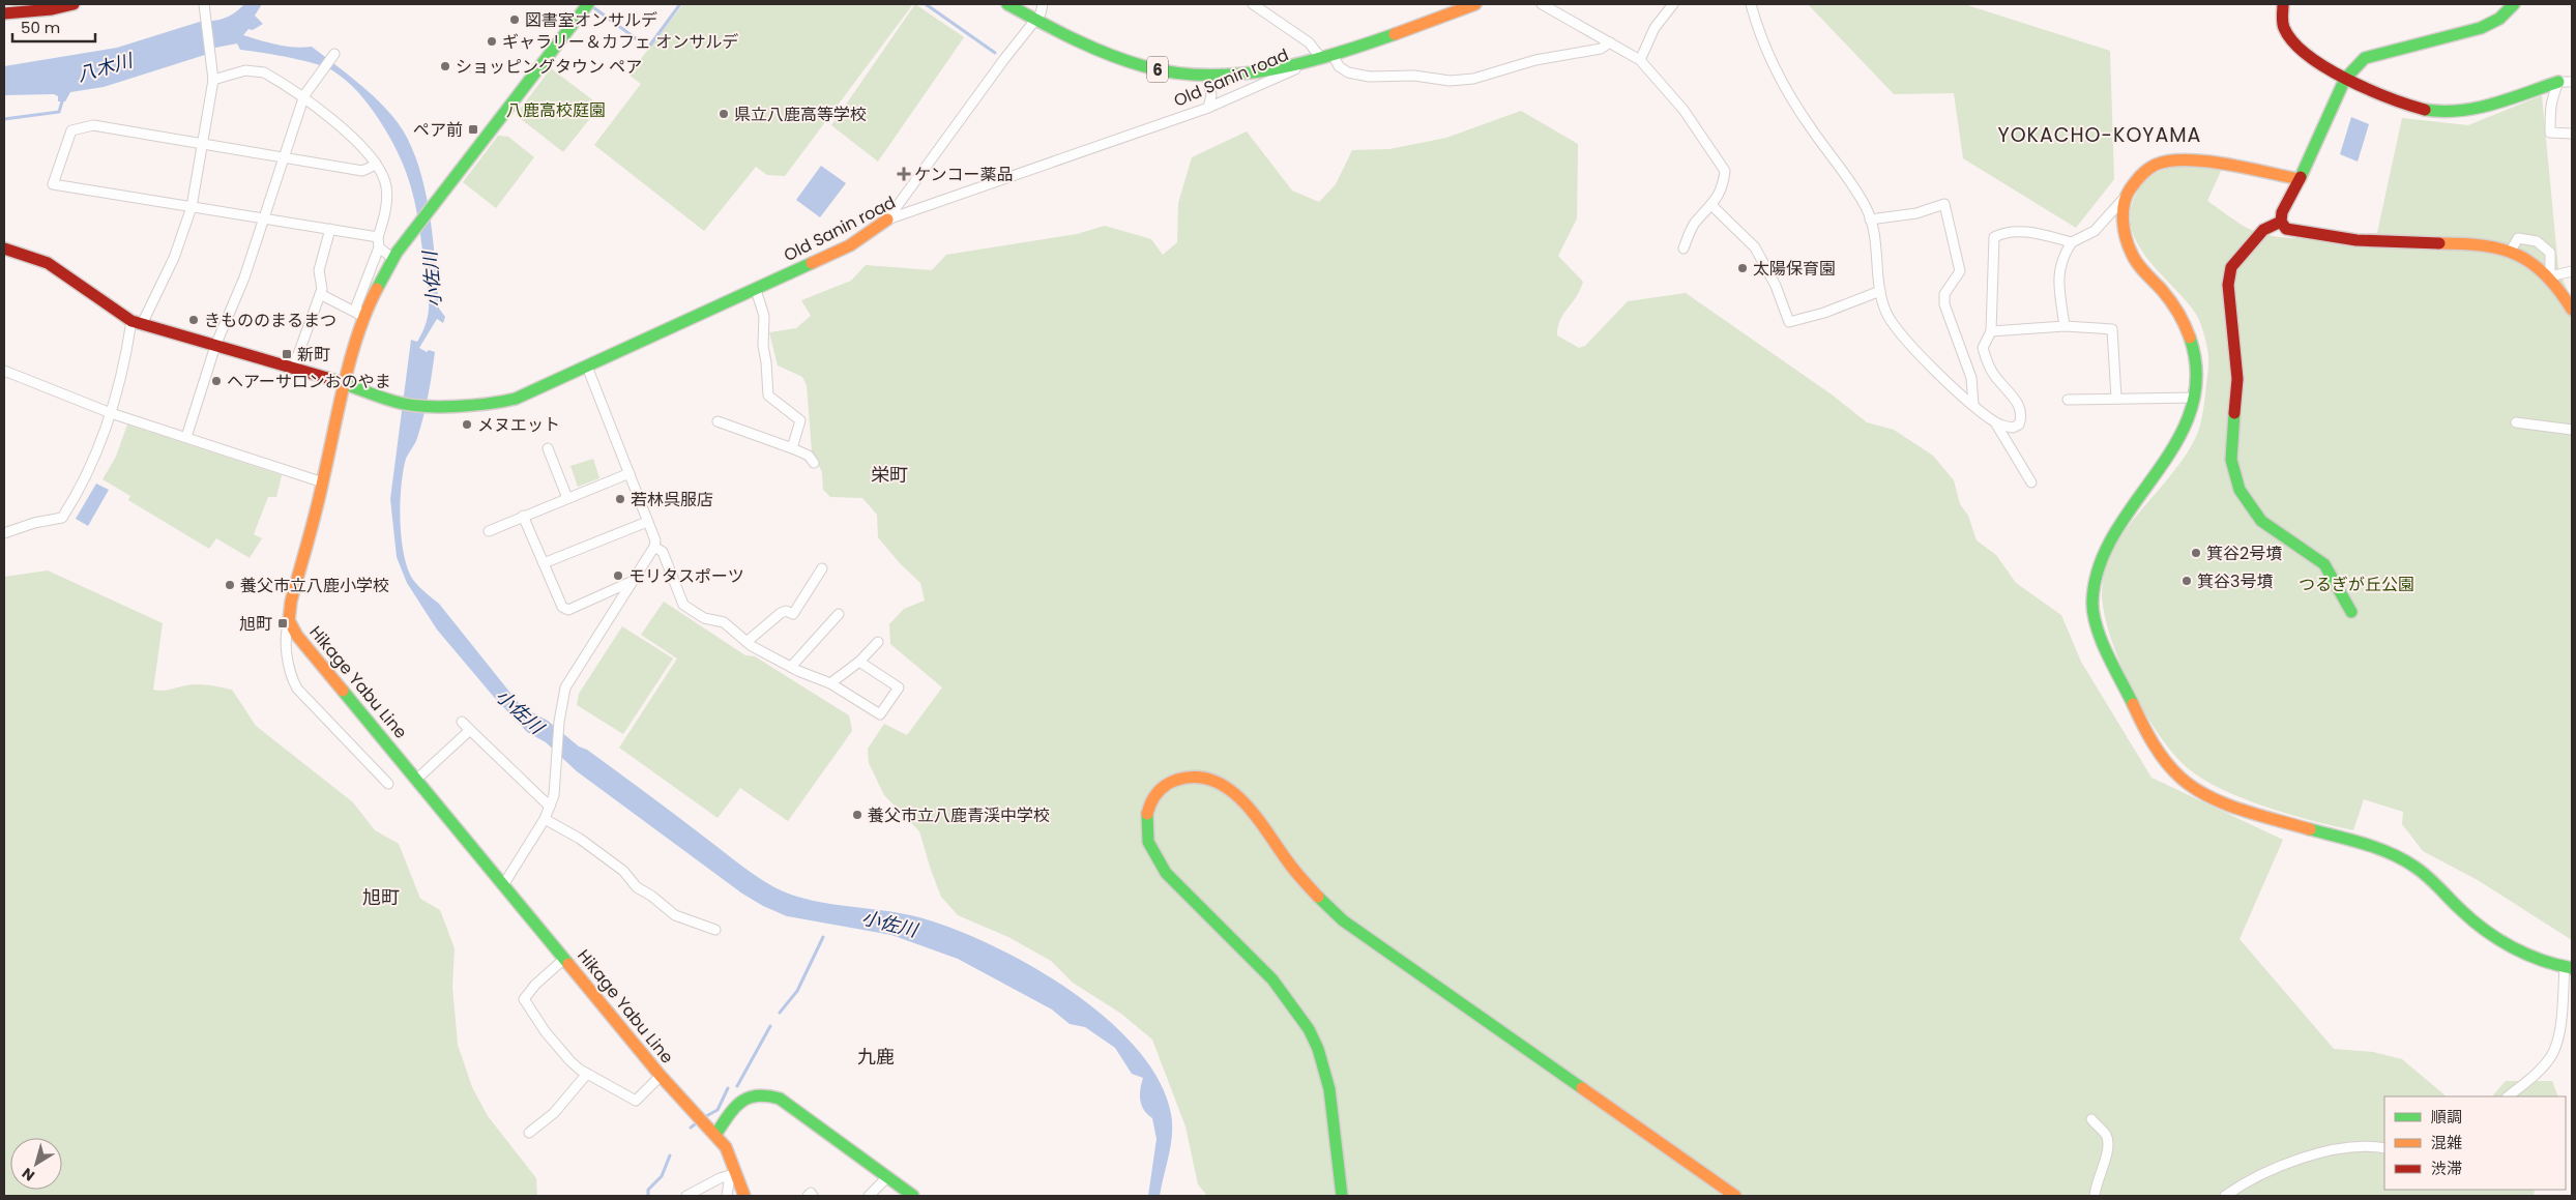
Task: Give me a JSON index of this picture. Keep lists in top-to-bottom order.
{
  "streets": {
    "street": ["6", "Old Sanin road", "Hikage Yabu Line"]
  },
  "crossings": [
    ["6", "Old Sanin road"],
    ["Old Sanin road", "Hikage Yabu Line"]
  ],
  "districts": [
    "YOKACHO-KOYAMA",
    "栄町",
    "旭町",
    "九鹿"
  ],
  "water": ["八木川", "小佐川"],
  "parks": ["八鹿高校庭園", "つるぎが丘公園"],
  "places": {
    "other": [
      "図書室オンサルデ",
      "ギャラリー＆カフェ オンサルデ",
      "ショッピングタウン ペア",
      "県立八鹿高等学校",
      "太陽保育園",
      "きもののまるまつ",
      "ヘアーサロンおのやま",
      "メヌエット",
      "若林呉服店",
      "箕谷2号墳",
      "モリタスポーツ",
      "箕谷3号墳",
      "養父市立八鹿小学校",
      "養父市立八鹿青渓中学校"
    ],
    "transit": ["ペア前", "新町", "旭町"],
    "health": ["ケンコー薬品"]
  },
  "legend": ["順調", "混雑", "渋滞"],
  "scale_bar": "50 m",
  "north": "bottom left"
}
